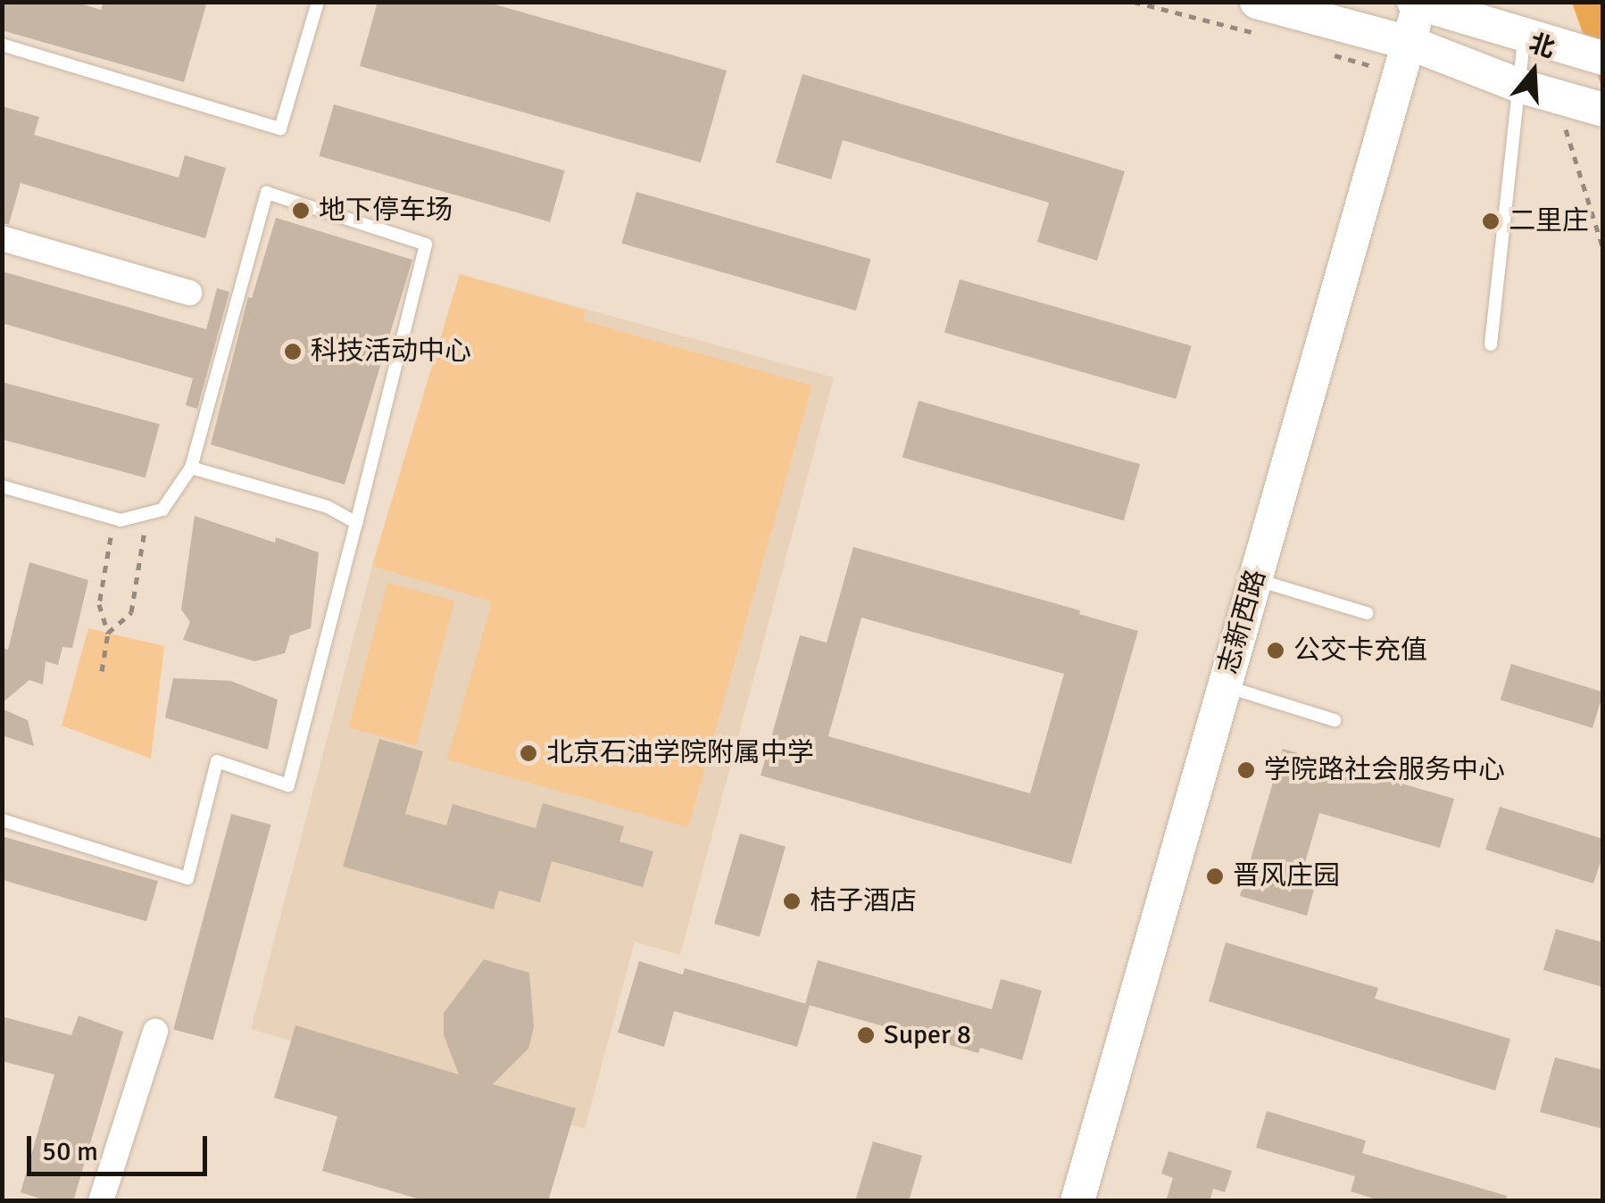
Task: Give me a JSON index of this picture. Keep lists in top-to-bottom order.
{
  "streets": {
    "street": ["志新西路"]
  },
  "places": [
    "地下停车场",
    "二里庄",
    "科技活动中心",
    "公交卡充值",
    "北京石油学院附属中学",
    "学院路社会服务中心",
    "晋风庄园",
    "桔子酒店",
    "Super 8"
  ],
  "scale_bar": "50 m",
  "north": "top"
}
